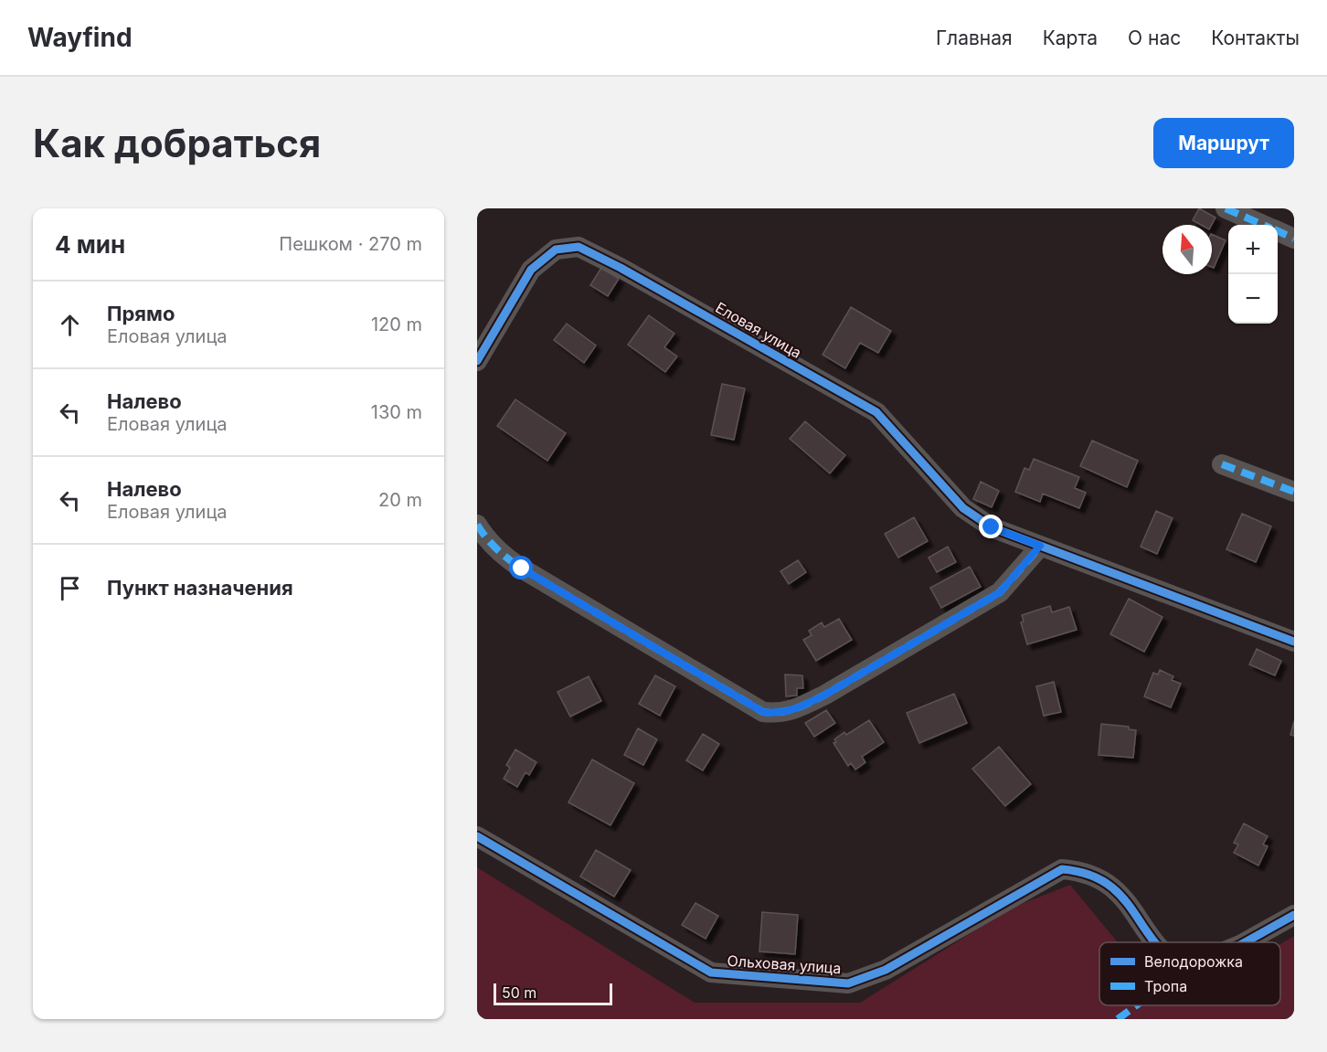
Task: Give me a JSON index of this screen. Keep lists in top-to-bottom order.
{
  "streets": {
    "street": ["Еловая улица", "Ольховая улица"]
  },
  "legend": ["Велодорожка", "Тропа"],
  "scale_bar": "50 m",
  "north": "top",
  "page": {
    "header": "Wayfind",
    "nav": [
      "Главная",
      "Карта",
      "О нас",
      "Контакты"
    ],
    "buttons": "Маршрут",
    "title": "Как добраться",
    "heading": ["4 мин", "Пешком · 270 m"],
    "map_buttons": ["+", "−"],
    "list": [
      ["Прямо", "Еловая улица", "120 m"],
      ["Налево", "Еловая улица", "130 m"],
      ["Налево", "Еловая улица", "20 m"],
      "Пункт назначения"
    ],
    "scale": "50 m"
  }
}
